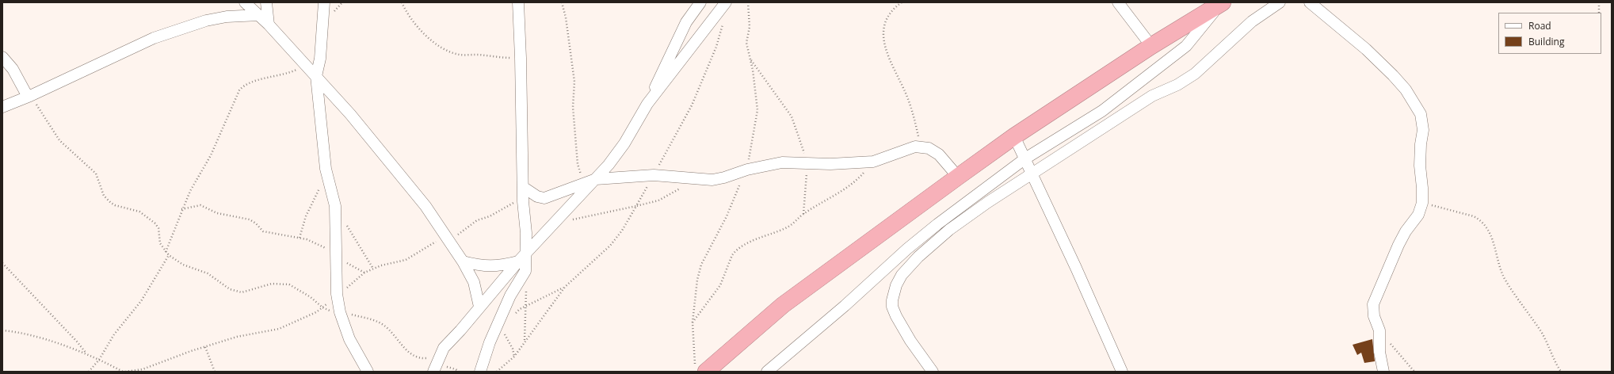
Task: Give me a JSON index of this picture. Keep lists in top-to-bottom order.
{
  "legend": ["Road", "Building"]
}
